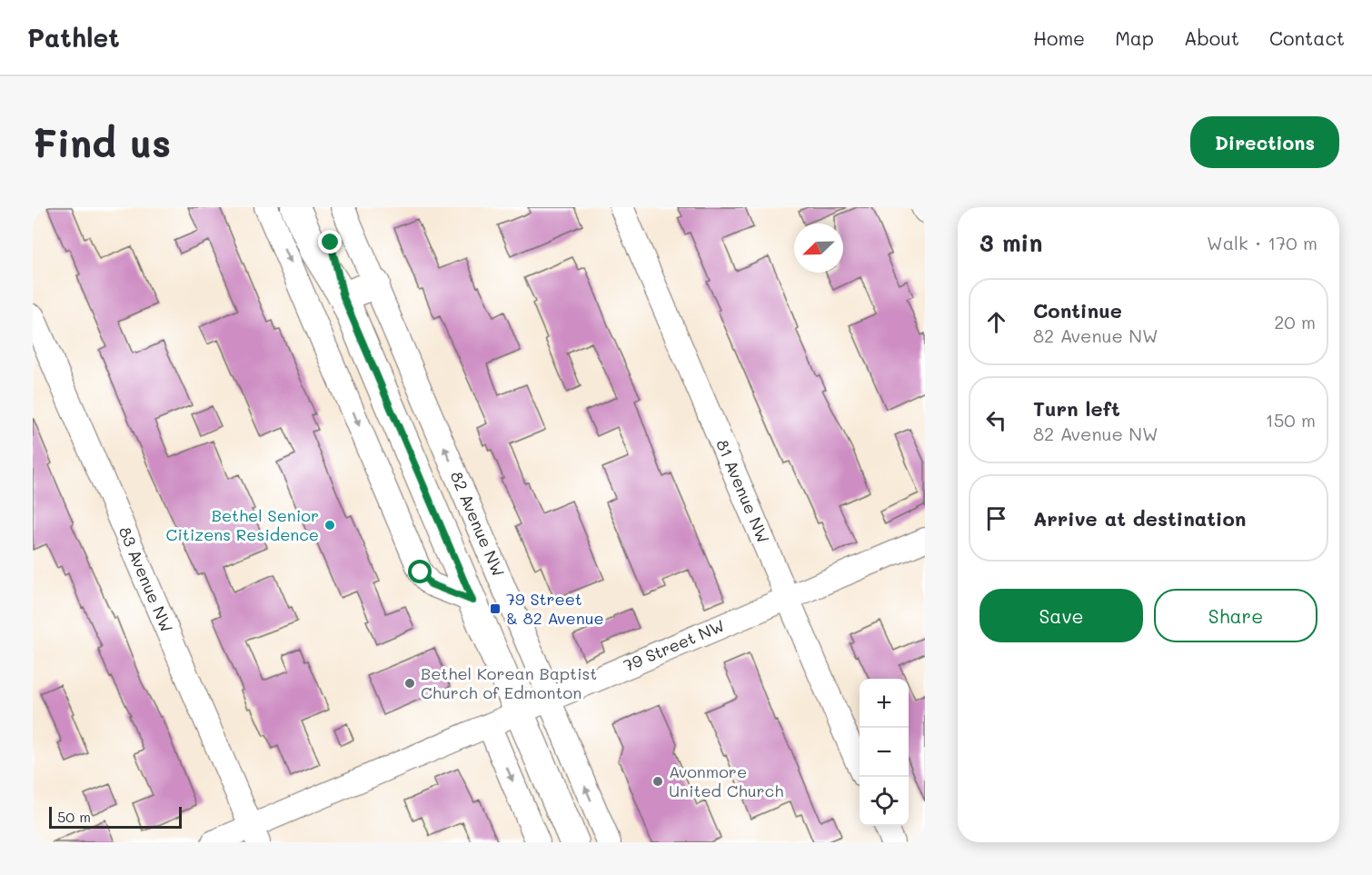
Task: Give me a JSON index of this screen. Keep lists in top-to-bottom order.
{
  "streets": {
    "main road": ["82 Avenue NW"],
    "street": ["81 Avenue NW", "83 Avenue NW", "79 Street NW"]
  },
  "crossings": [
    ["81 Avenue NW", "79 Street NW"],
    ["82 Avenue NW", "79 Street NW"],
    ["83 Avenue NW", "79 Street NW"]
  ],
  "places": {
    "other": ["Bethel Senior Citizens Residence", "Bethel Korean Baptist Church of Edmonton", "Avonmore United Church"],
    "transit": ["79 Street & 82 Avenue"]
  },
  "scale_bar": "50 m",
  "north": "bottom left",
  "page": {
    "header": "Pathlet",
    "nav": [
      "Home",
      "Map",
      "About",
      "Contact"
    ],
    "buttons": [
      "Directions",
      ["Save", "Share"]
    ],
    "title": "Find us",
    "heading": ["3 min", "Walk · 170 m"],
    "list": [
      ["Continue", "82 Avenue NW", "20 m"],
      ["Turn left", "82 Avenue NW", "150 m"],
      "Arrive at destination"
    ],
    "map_buttons": ["+", "−"],
    "scale": "50 m"
  }
}
